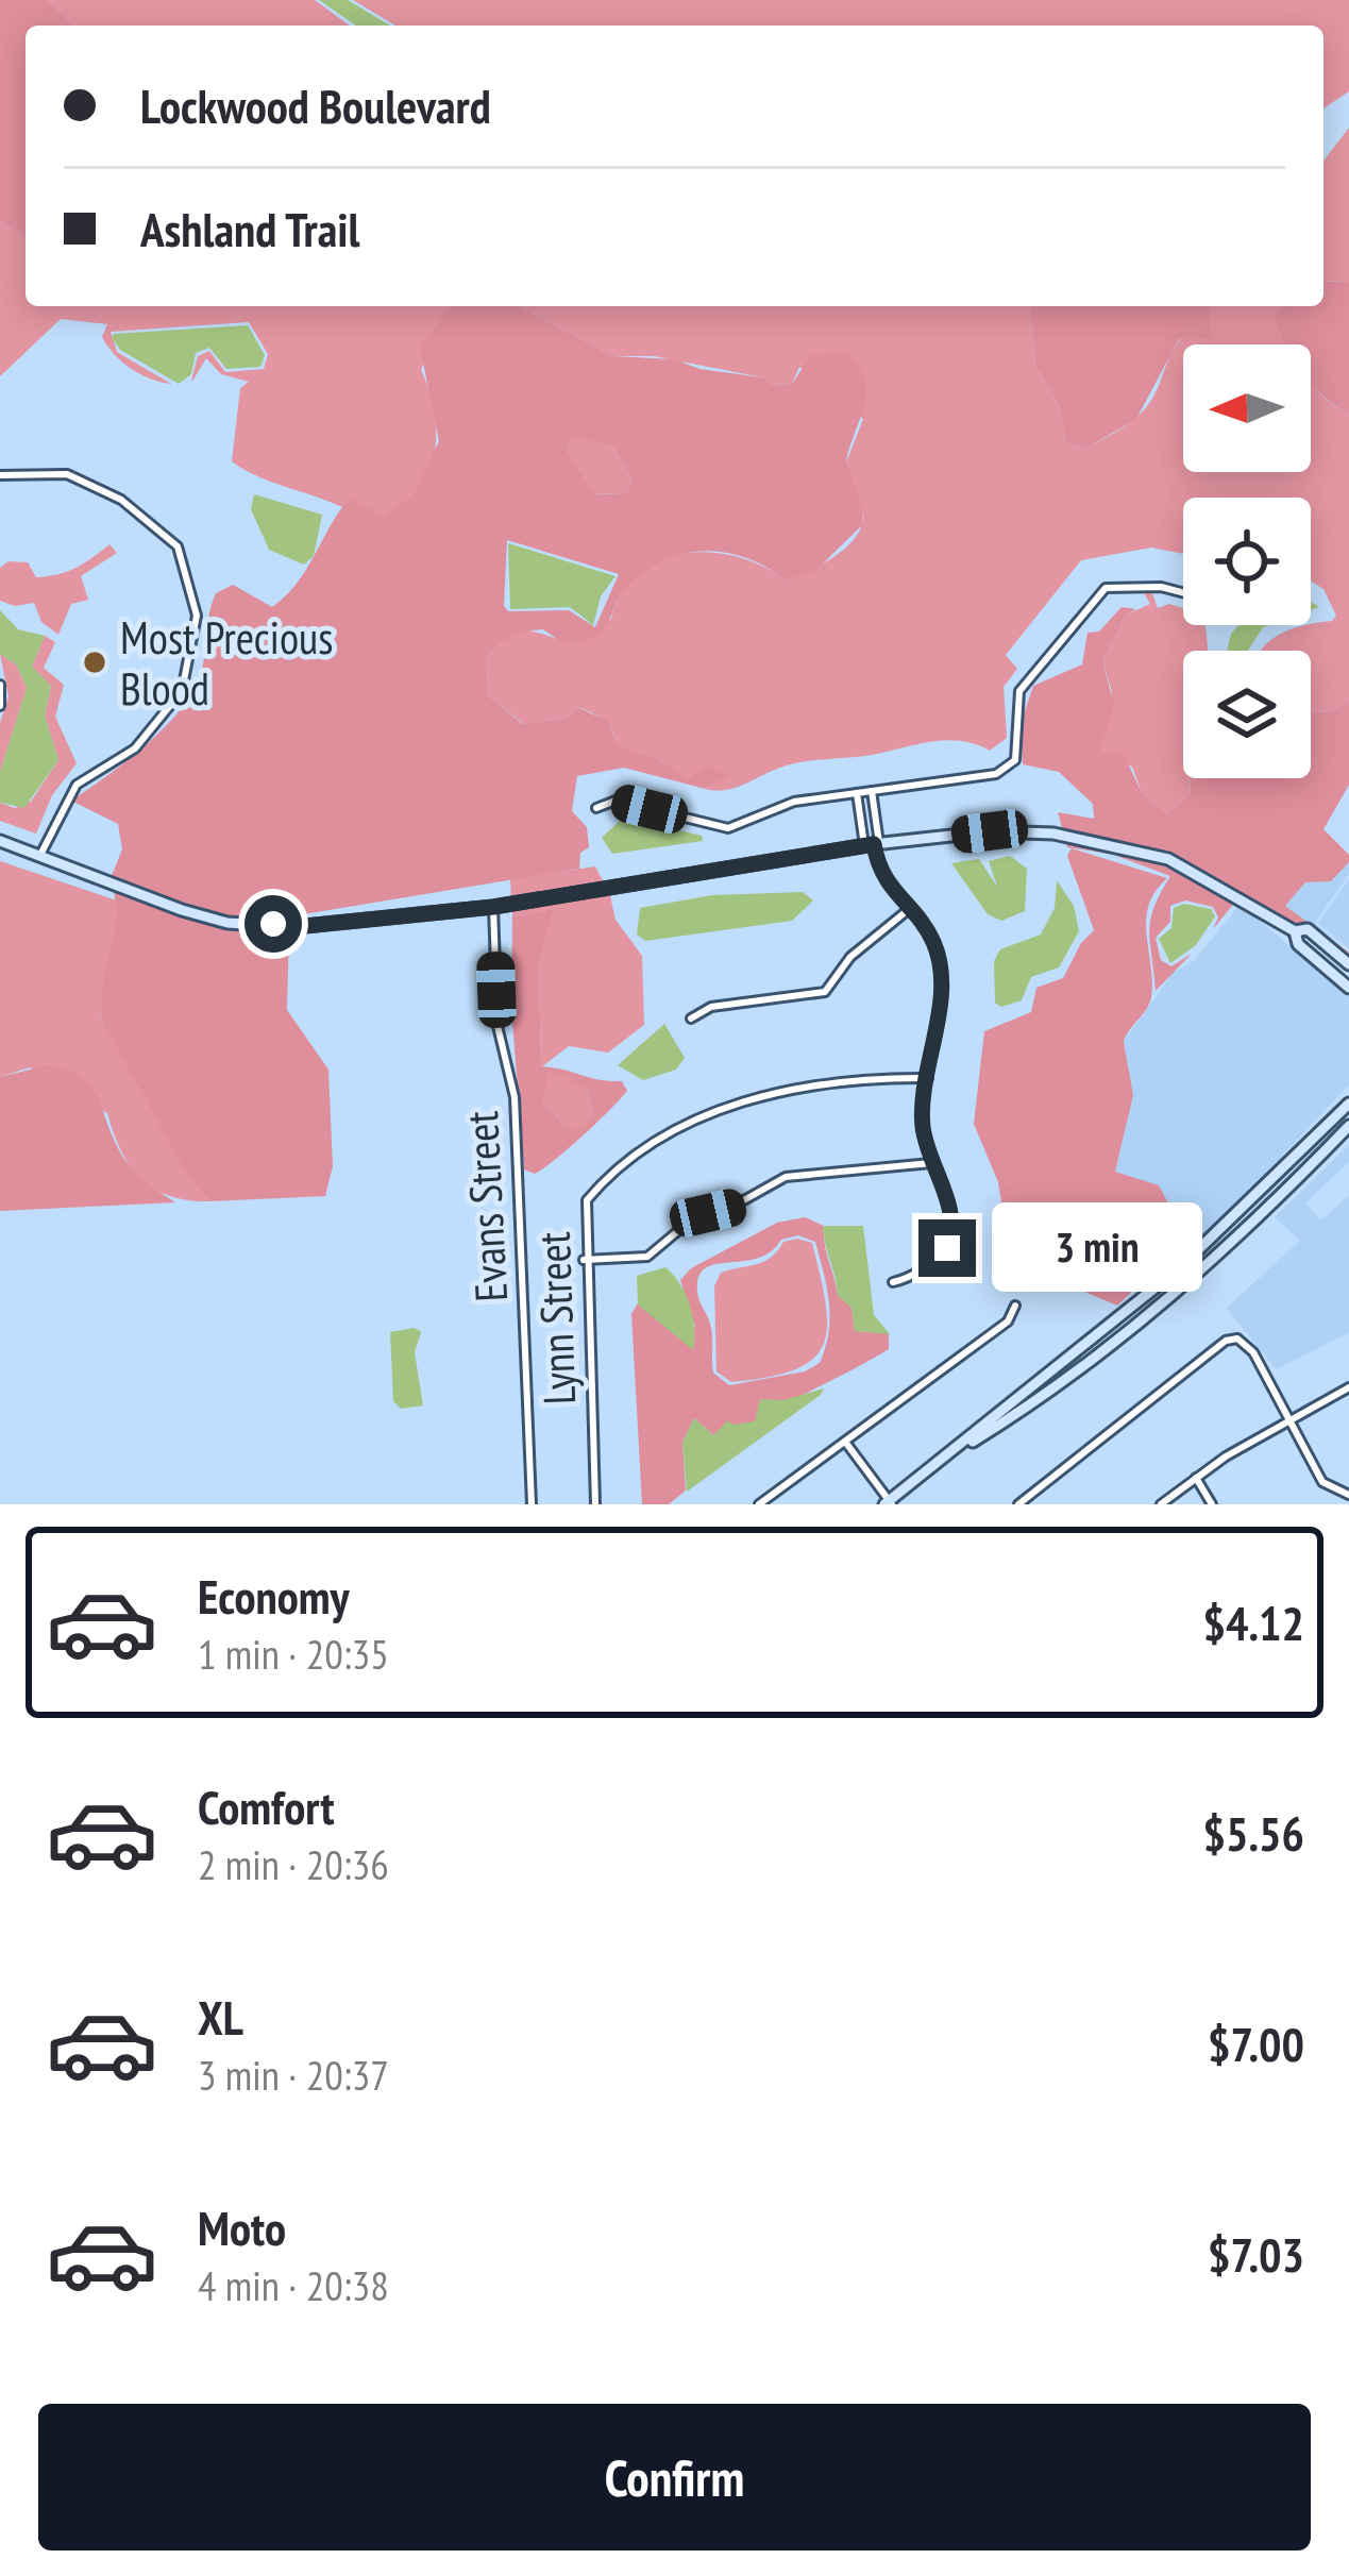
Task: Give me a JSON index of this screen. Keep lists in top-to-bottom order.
{
  "streets": {
    "street": ["Evans Street", "Lynn Street"]
  },
  "places": ["Most Precious Blood"],
  "north": "left",
  "page": {
    "banner": ["Lockwood Boulevard", "Ashland Trail"],
    "bubble": "3 min",
    "list": [
      {
        "name": "Economy",
        "note": "1 min · 20:35",
        "value": "$4.12"
      },
      {
        "name": "Comfort",
        "note": "2 min · 20:36",
        "value": "$5.56"
      },
      {
        "name": "XL",
        "note": "3 min · 20:37",
        "value": "$7.00"
      },
      {
        "name": "Moto",
        "note": "4 min · 20:38",
        "value": "$7.03"
      }
    ],
    "buttons": "Confirm"
  }
}
